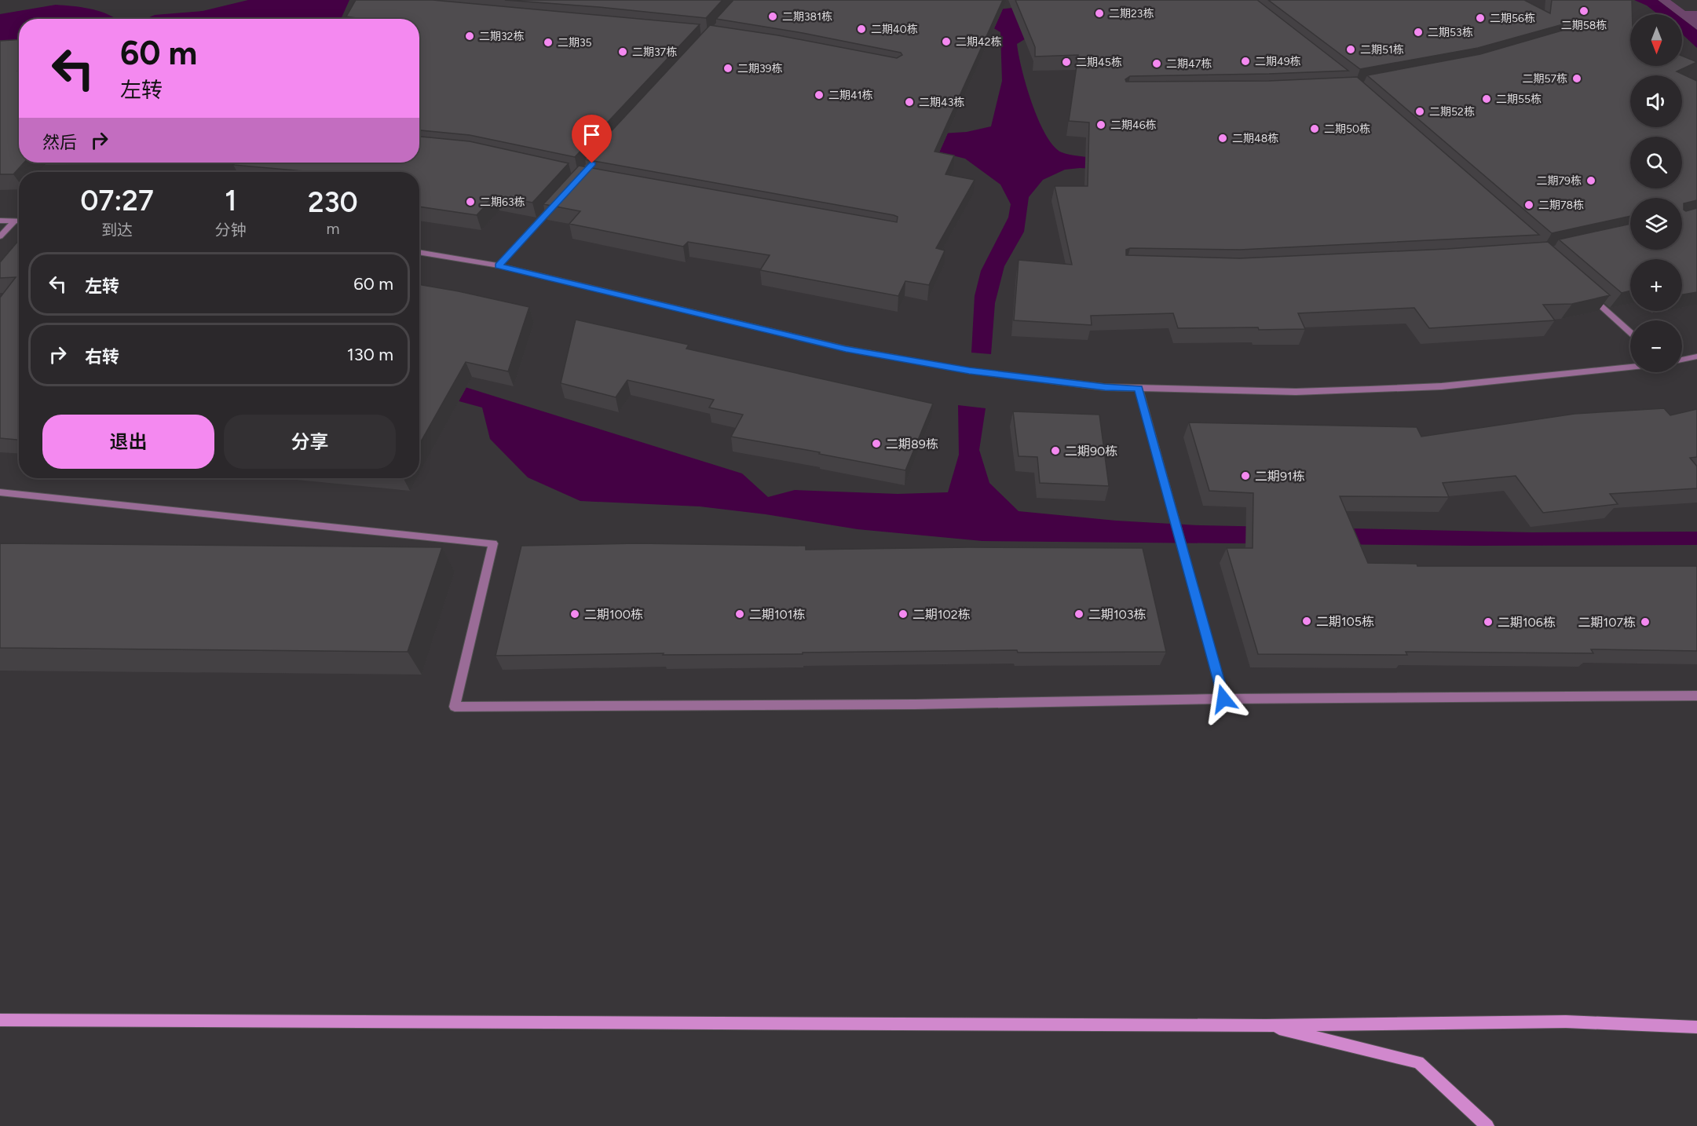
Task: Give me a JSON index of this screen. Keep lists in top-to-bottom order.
{
  "places": [
    "二期58栋",
    "二期23栋",
    "二期381栋",
    "二期56栋",
    "二期40栋",
    "二期53栋",
    "二期32栋",
    "二期42栋",
    "二期35",
    "二期51栋",
    "二期37栋",
    "二期49栋",
    "二期45栋",
    "二期47栋",
    "二期39栋",
    "二期57栋",
    "二期41栋",
    "二期55栋",
    "二期43栋",
    "二期52栋",
    "二期46栋",
    "二期50栋",
    "二期48栋",
    "二期79栋",
    "二期63栋",
    "二期78栋",
    "二期89栋",
    "二期90栋",
    "二期91栋",
    "二期100栋",
    "二期101栋",
    "二期102栋",
    "二期103栋",
    "二期105栋",
    "二期106栋",
    "二期107栋"
  ],
  "north": "bottom",
  "page": {
    "map_buttons": ["+", "−"],
    "turn": ["60 m", "左转"],
    "then": "然后",
    "eta": [
      "07:27",
      "到达",
      "1",
      "分钟",
      "230",
      "m"
    ],
    "list": [
      {
        "name": "左转",
        "value": "60 m"
      },
      {
        "name": "右转",
        "value": "130 m"
      }
    ],
    "buttons": ["退出", "分享"]
  }
}
